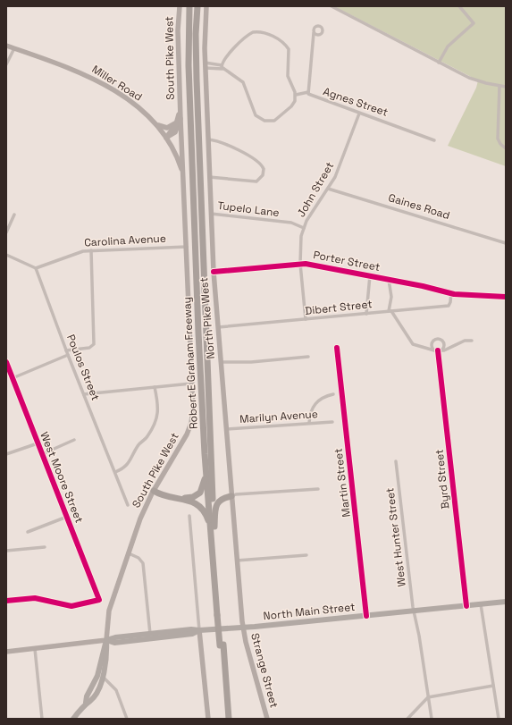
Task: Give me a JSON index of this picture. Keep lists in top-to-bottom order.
{
  "streets": {
    "highway": ["Robert E Graham Freeway"],
    "main road": [
      "South Pike West",
      "Miller Road",
      "North Pike West",
      "North Main Street",
      "Strange Street"
    ],
    "street": [
      "Agnes Street",
      "John Street",
      "Gaines Road",
      "Tupelo Lane",
      "Carolina Avenue",
      "Porter Street",
      "Dibert Street",
      "Poulos Street",
      "Marilyn Avenue",
      "West Moore Street",
      "Byrd Street",
      "Martin Street",
      "West Hunter Street"
    ]
  },
  "crossings": [
    ["South Pike West", "Miller Road"],
    ["South Pike West", "Carolina Avenue"],
    ["Agnes Street", "John Street"],
    ["John Street", "Gaines Road"],
    ["John Street", "Tupelo Lane"],
    ["John Street", "Porter Street"],
    ["John Street", "Dibert Street"],
    ["Tupelo Lane", "North Pike West"],
    ["Carolina Avenue", "Poulos Street"],
    ["Porter Street", "Dibert Street"],
    ["Porter Street", "North Pike West"],
    ["Dibert Street", "North Pike West"],
    ["North Pike West", "Marilyn Avenue"],
    ["North Pike West", "North Main Street"],
    ["North Pike West", "Strange Street"],
    ["Byrd Street", "North Main Street"],
    ["Martin Street", "North Main Street"],
    ["West Hunter Street", "North Main Street"],
    ["North Main Street", "Strange Street"]
  ]
}
